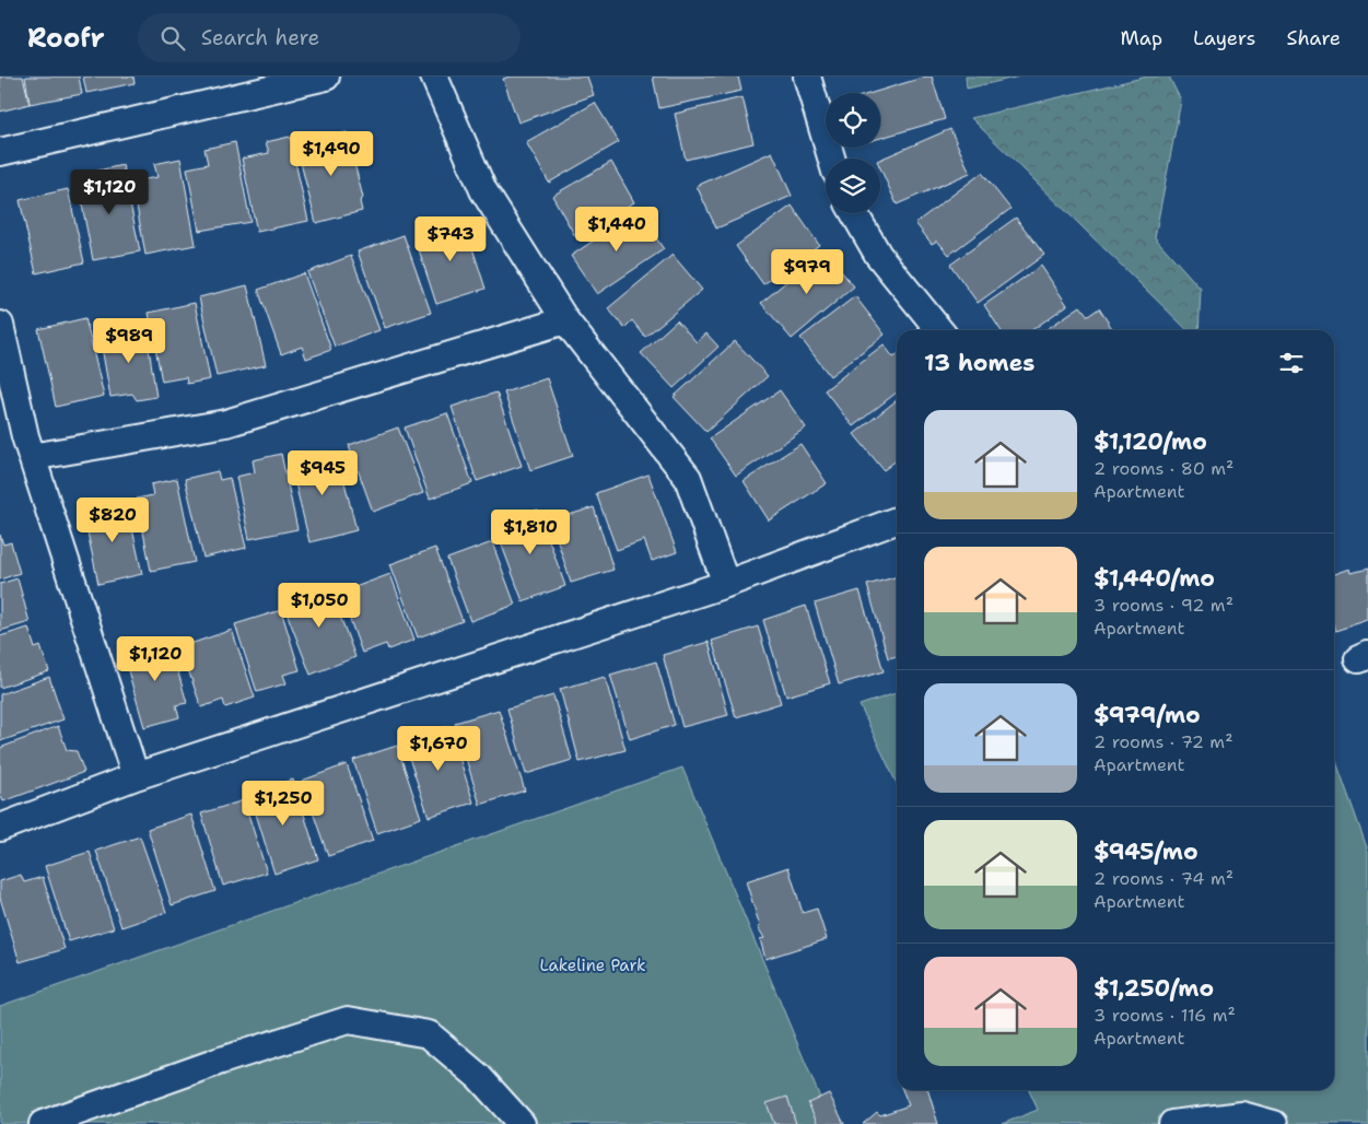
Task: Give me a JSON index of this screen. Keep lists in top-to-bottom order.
{
  "parks": ["Lakeline Park"],
  "page": {
    "header": "Roofr",
    "search": "Search here",
    "nav": ["Map", "Layers", "Share"],
    "price": [
      "$1,490",
      "$1,120",
      "$1,440",
      "$743",
      "$979",
      "$989",
      "$945",
      "$820",
      "$1,810",
      "$1,050",
      "$1,120",
      "$1,670",
      "$1,250"
    ],
    "heading": "13 homes",
    "list": [
      {
        "name": "$1,120/mo",
        "note": "2 rooms · 80 m² · Apartment"
      },
      {
        "name": "$1,440/mo",
        "note": "3 rooms · 92 m² · Apartment"
      },
      {
        "name": "$979/mo",
        "note": "2 rooms · 72 m² · Apartment"
      },
      {
        "name": "$945/mo",
        "note": "2 rooms · 74 m² · Apartment"
      },
      {
        "name": "$1,250/mo",
        "note": "3 rooms · 116 m² · Apartment"
      }
    ]
  }
}
